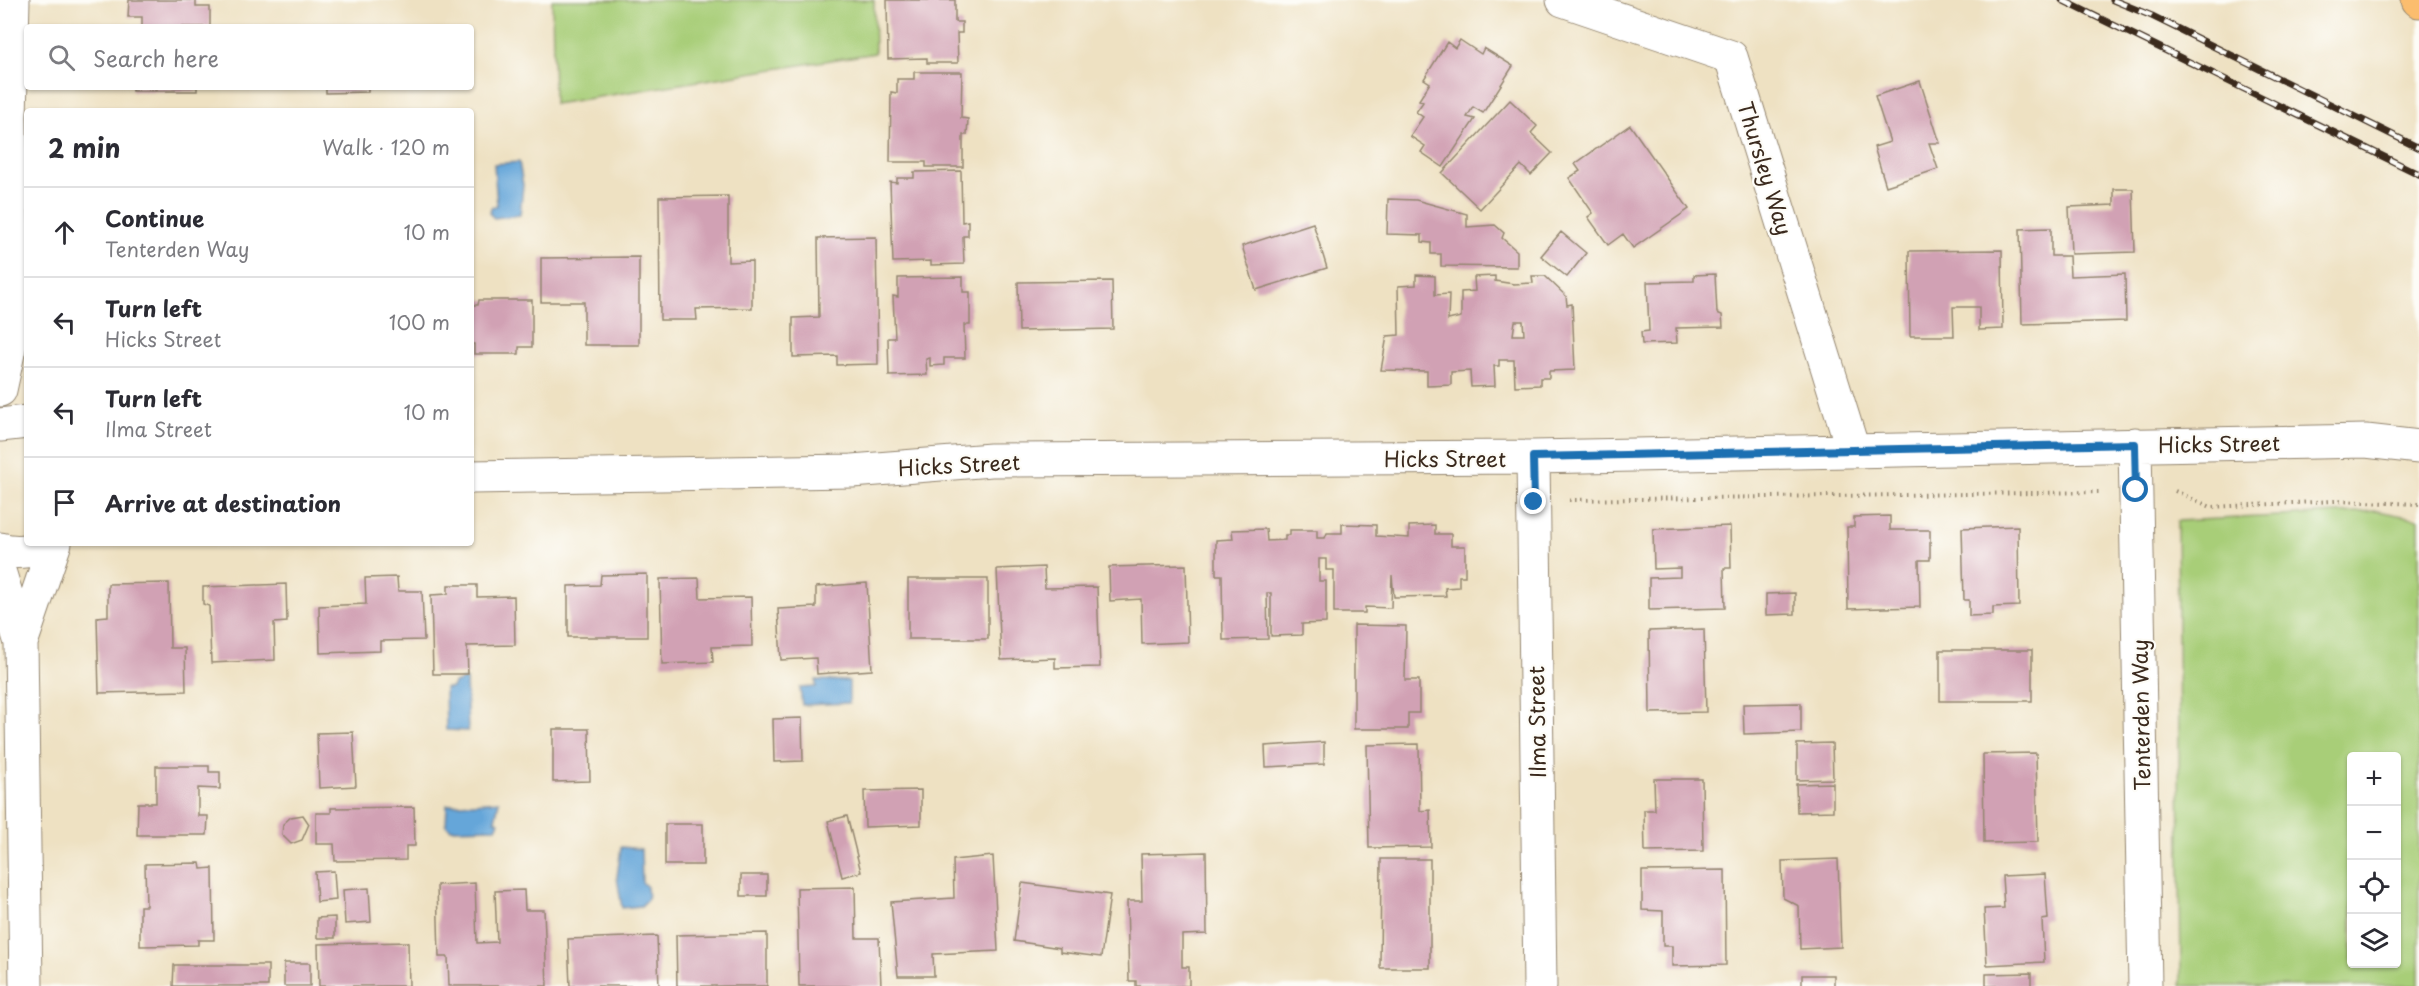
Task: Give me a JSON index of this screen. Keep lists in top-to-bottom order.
{
  "streets": {
    "street": [
      "Thursley Way",
      "Hicks Street",
      "Tenterden Way",
      "Ilma Street"
    ]
  },
  "crossings": [
    ["Thursley Way", "Hicks Street"],
    ["Hicks Street", "Tenterden Way"],
    ["Hicks Street", "Ilma Street"]
  ],
  "page": {
    "search": "Search here",
    "heading": ["2 min", "Walk · 120 m"],
    "list": [
      ["Continue", "Tenterden Way", "10 m"],
      ["Turn left", "Hicks Street", "100 m"],
      ["Turn left", "Ilma Street", "10 m"],
      "Arrive at destination"
    ],
    "map_buttons": ["+", "−"]
  }
}
